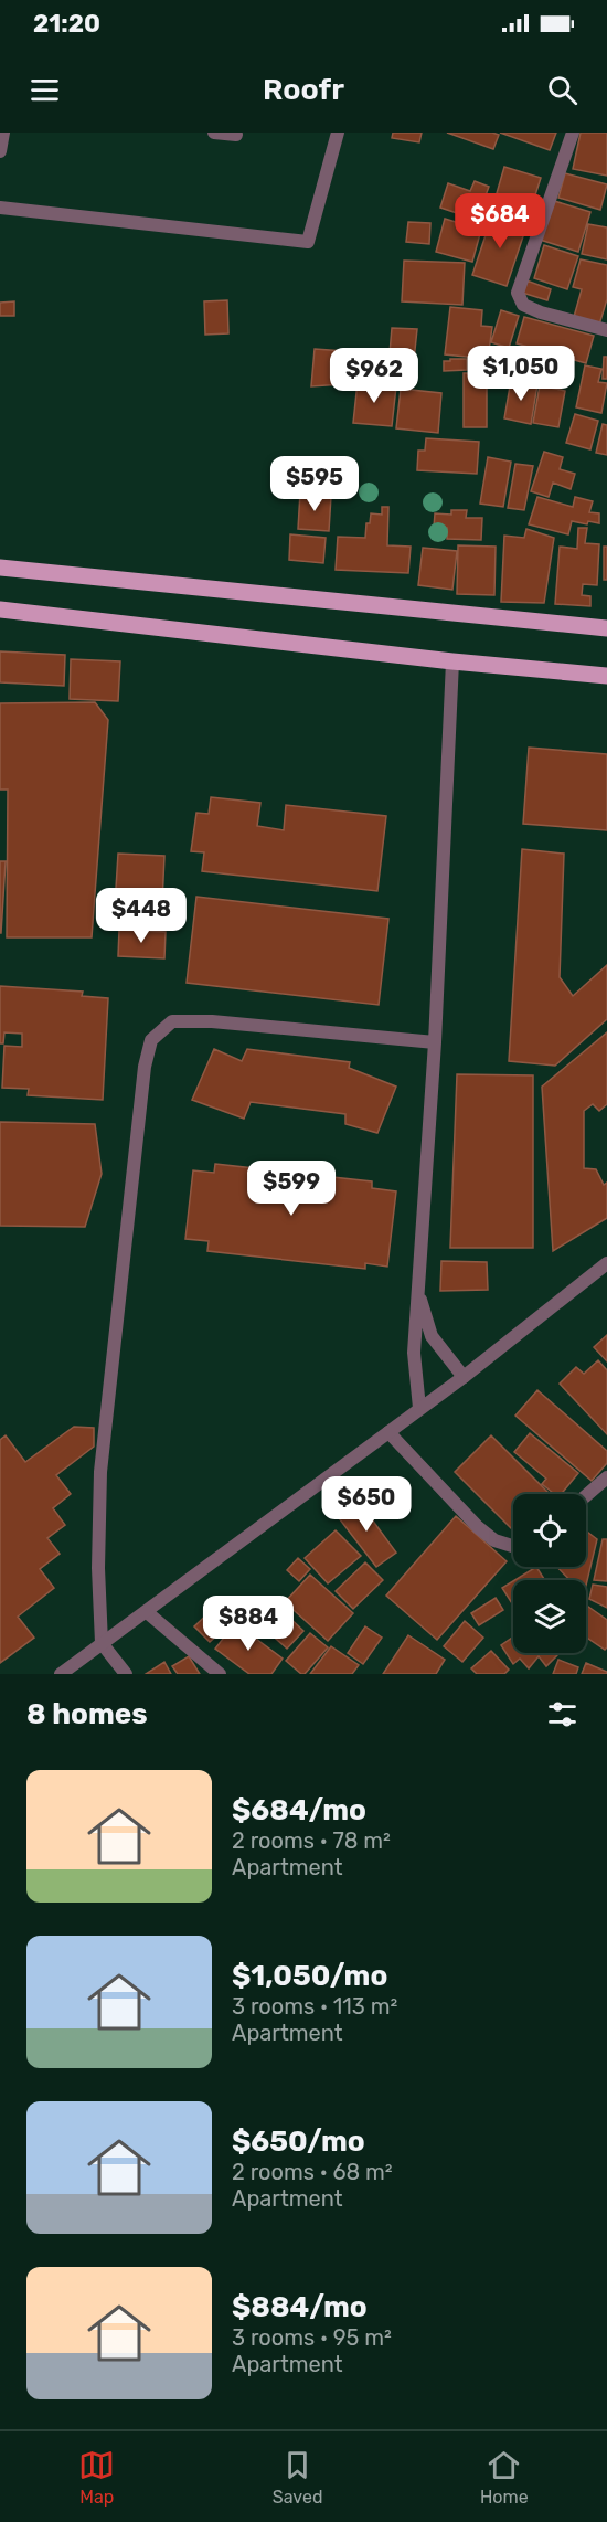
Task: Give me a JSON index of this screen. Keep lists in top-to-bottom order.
{
  "page": {
    "status": "21:20",
    "header": "Roofr",
    "price": [
      "$684",
      "$1,050",
      "$962",
      "$595",
      "$448",
      "$599",
      "$650",
      "$884"
    ],
    "heading": "8 homes",
    "list": [
      {
        "name": "$684/mo",
        "note": "2 rooms · 78 m² · Apartment"
      },
      {
        "name": "$1,050/mo",
        "note": "3 rooms · 113 m² · Apartment"
      },
      {
        "name": "$650/mo",
        "note": "2 rooms · 68 m² · Apartment"
      },
      {
        "name": "$884/mo",
        "note": "3 rooms · 95 m² · Apartment"
      }
    ],
    "tabs": ["Map", "Saved", "Home"]
  }
}
